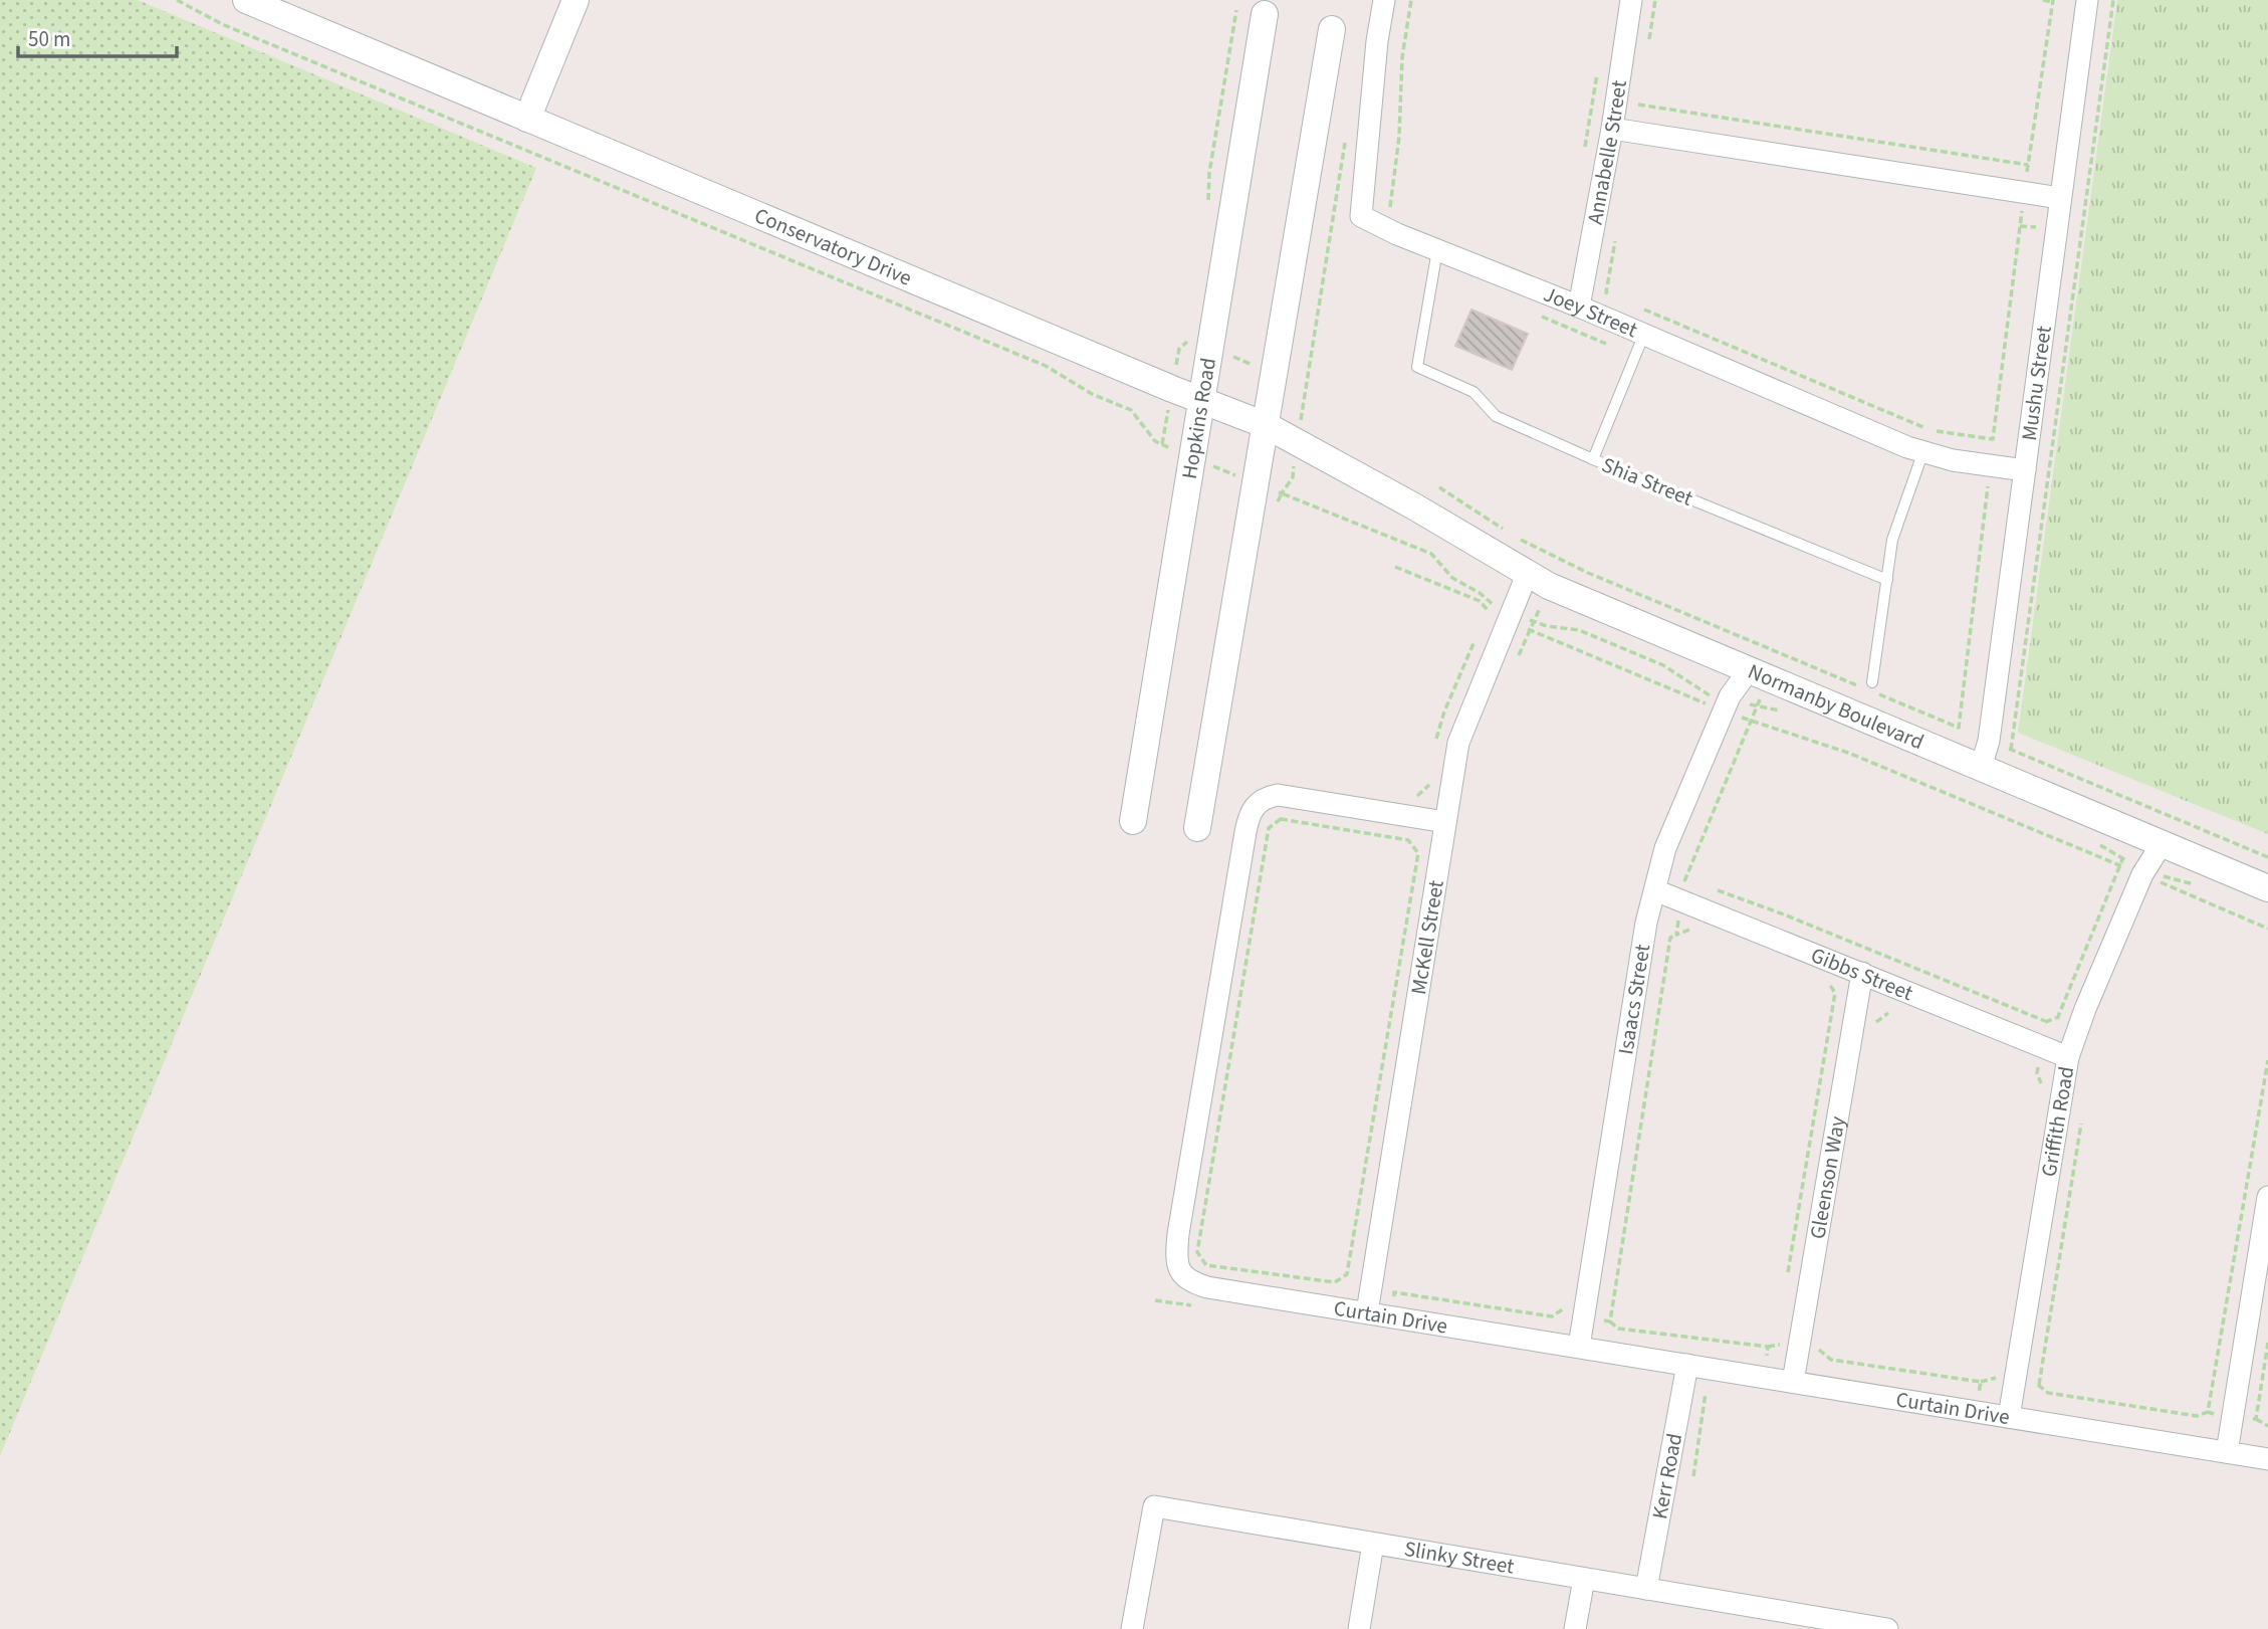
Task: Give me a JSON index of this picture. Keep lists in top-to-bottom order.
{
  "streets": {
    "street": [
      "Annabelle Street",
      "Conservatory Drive",
      "Joey Street",
      "Mushu Street",
      "Hopkins Road",
      "Normanby Boulevard",
      "McKell Street",
      "Gibbs Street",
      "Isaacs Street",
      "Griffith Road",
      "Gleenson Way",
      "Curtain Drive",
      "Kerr Road",
      "Slinky Street"
    ],
    "lane": ["Shia Street"]
  },
  "crossings": [
    ["Annabelle Street", "Joey Street"],
    ["Conservatory Drive", "Hopkins Road"],
    ["Conservatory Drive", "Normanby Boulevard"],
    ["Joey Street", "Mushu Street"],
    ["Joey Street", "Shia Street"],
    ["Mushu Street", "Normanby Boulevard"],
    ["Normanby Boulevard", "McKell Street"],
    ["Normanby Boulevard", "Isaacs Street"],
    ["Normanby Boulevard", "Griffith Road"],
    ["McKell Street", "Curtain Drive"],
    ["Gibbs Street", "Isaacs Street"],
    ["Gibbs Street", "Griffith Road"],
    ["Gibbs Street", "Gleenson Way"],
    ["Isaacs Street", "Curtain Drive"],
    ["Griffith Road", "Curtain Drive"],
    ["Gleenson Way", "Curtain Drive"],
    ["Curtain Drive", "Kerr Road"],
    ["Kerr Road", "Slinky Street"]
  ],
  "scale_bar": "50 m"
}
